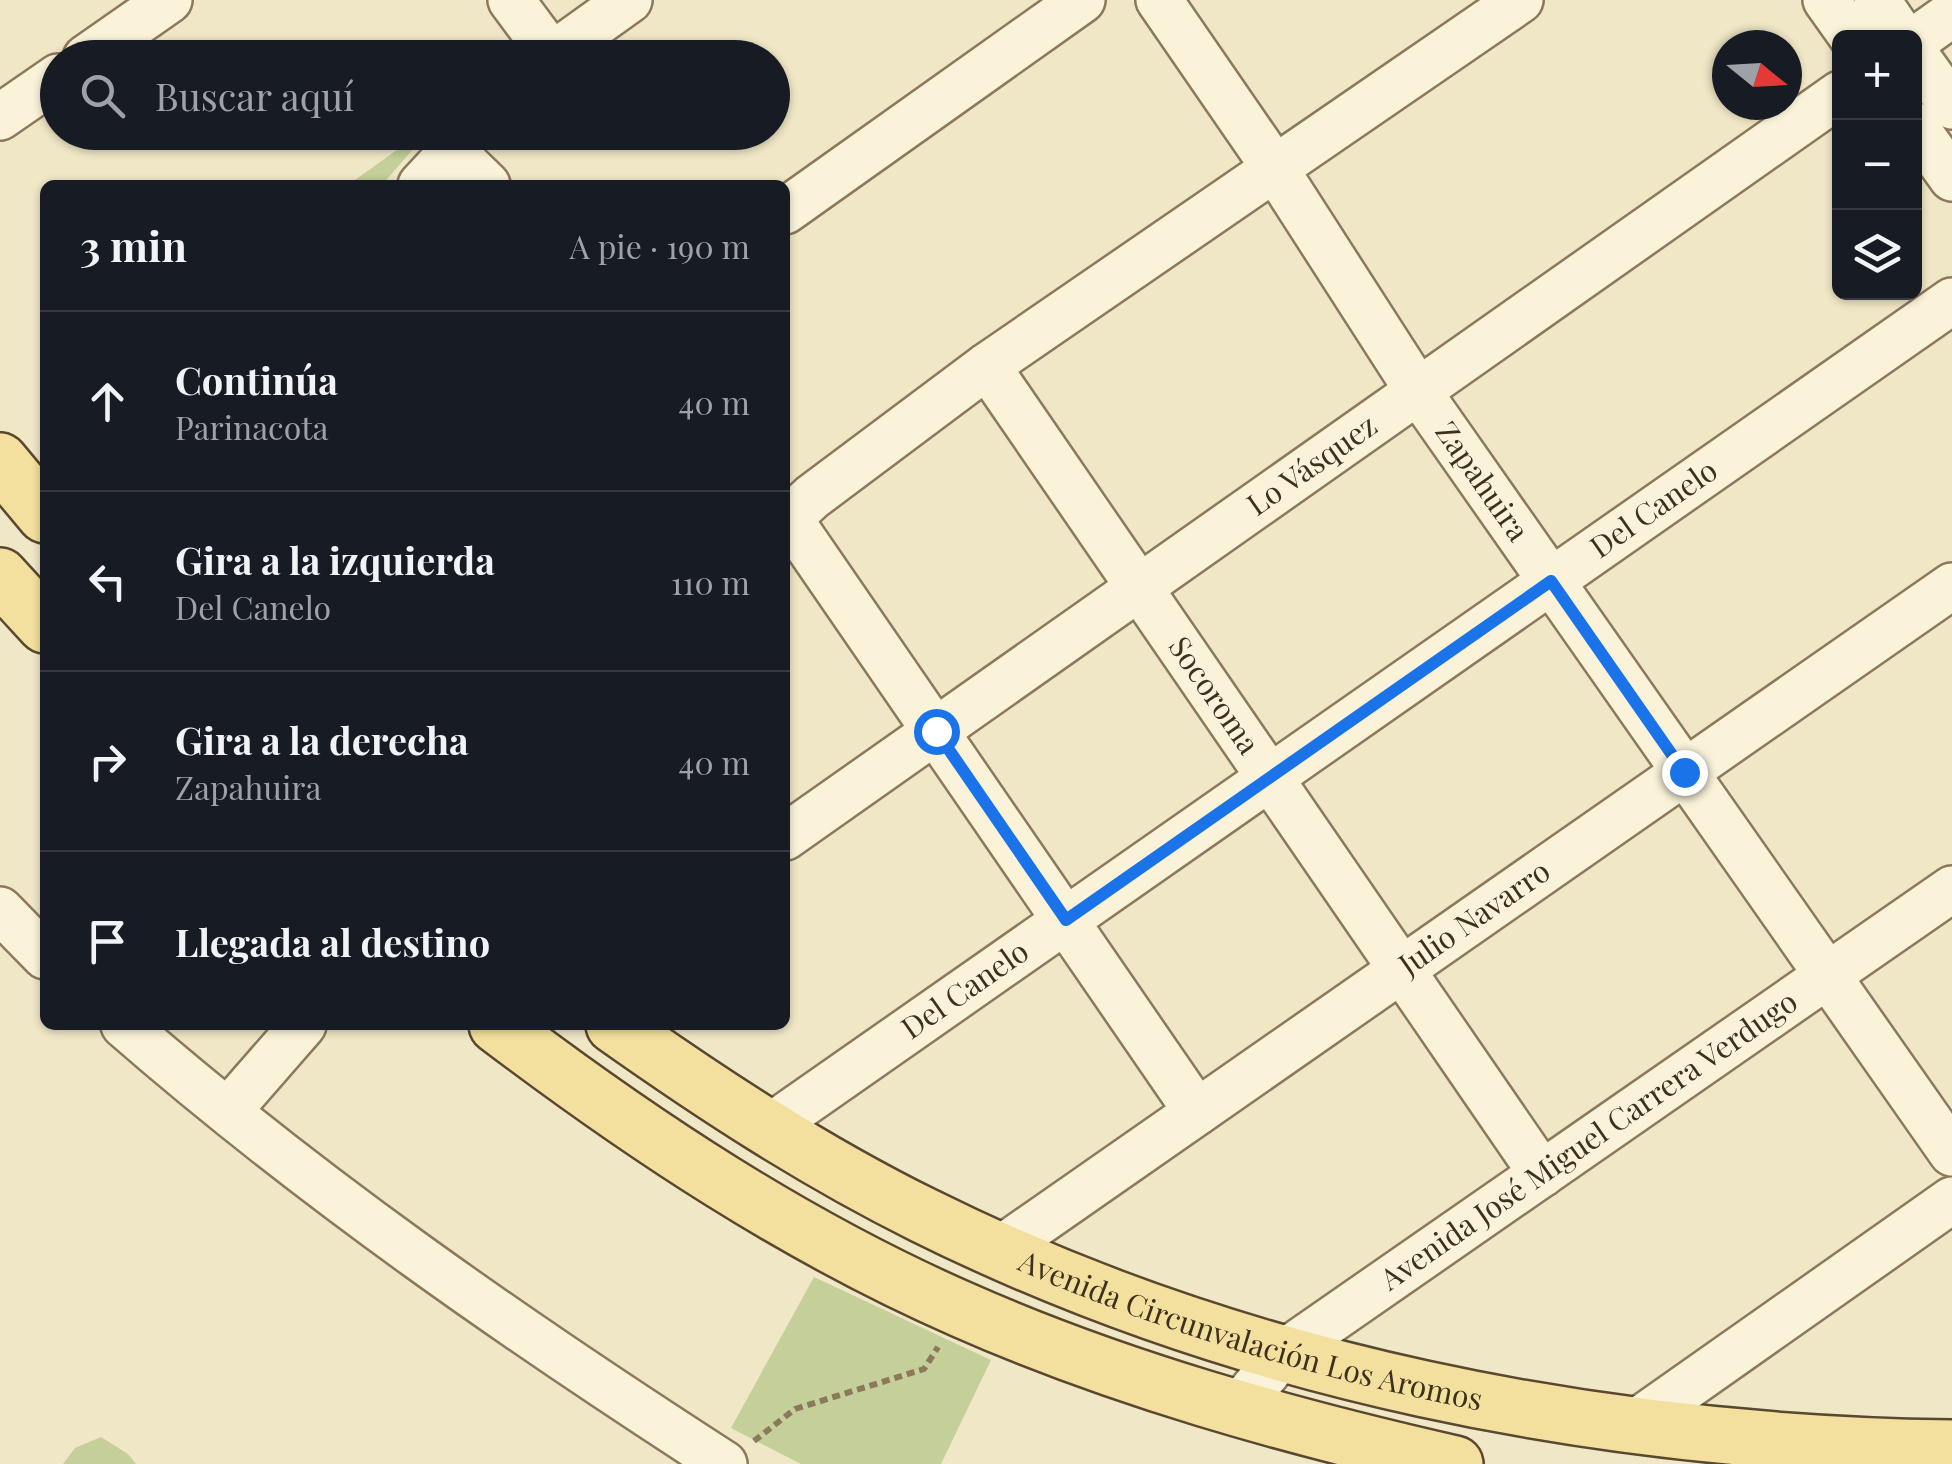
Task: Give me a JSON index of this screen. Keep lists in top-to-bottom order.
{
  "streets": {
    "main road": ["Avenida Circunvalación Los Aromos"],
    "street": [
      "Lo Vásquez",
      "Zapahuira",
      "Del Canelo",
      "Socoroma",
      "Julio Navarro",
      "Avenida José Miguel Carrera Verdugo"
    ]
  },
  "crossings": [
    ["Lo Vásquez", "Zapahuira"],
    ["Lo Vásquez", "Socoroma"],
    ["Zapahuira", "Del Canelo"],
    ["Zapahuira", "Julio Navarro"],
    ["Zapahuira", "Avenida José Miguel Carrera Verdugo"],
    ["Del Canelo", "Socoroma"],
    ["Del Canelo", "Avenida Circunvalación Los Aromos"],
    ["Socoroma", "Julio Navarro"],
    ["Socoroma", "Avenida José Miguel Carrera Verdugo"],
    ["Julio Navarro", "Avenida Circunvalación Los Aromos"],
    ["Avenida José Miguel Carrera Verdugo", "Avenida Circunvalación Los Aromos"]
  ],
  "north": "right",
  "page": {
    "map_buttons": ["+", "−"],
    "search": "Buscar aquí",
    "heading": ["3 min", "A pie · 190 m"],
    "list": [
      ["Continúa", "Parinacota", "40 m"],
      ["Gira a la izquierda", "Del Canelo", "110 m"],
      ["Gira a la derecha", "Zapahuira", "40 m"],
      "Llegada al destino"
    ]
  }
}
